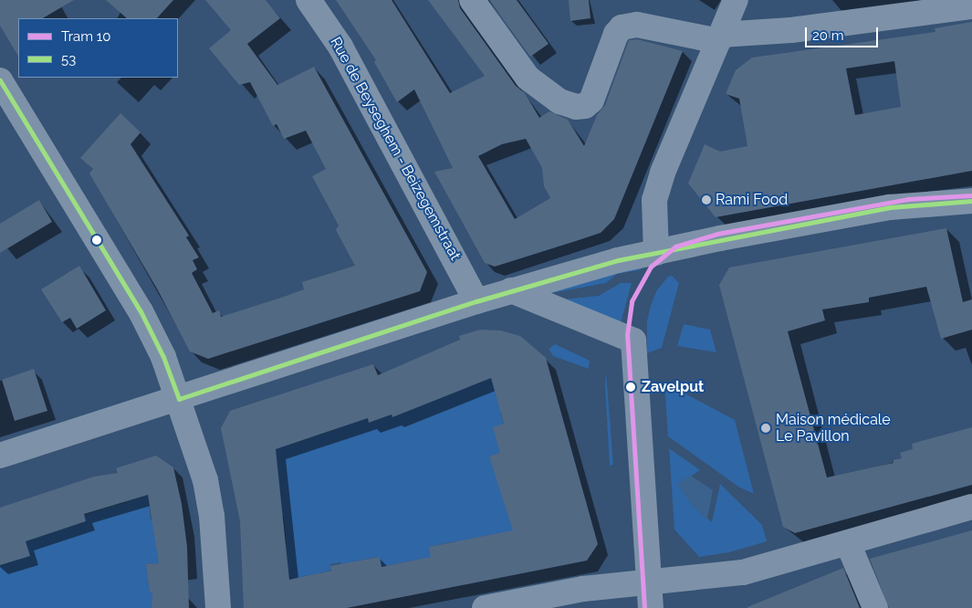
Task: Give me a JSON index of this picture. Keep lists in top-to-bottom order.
{
  "streets": {
    "street": ["Rue de Beyseghem - Beizegemstraat"]
  },
  "places": ["Rami Food", "Zavelput", "Maison médicale Le Pavillon"],
  "lines": ["transit line 53", "tram line 10"],
  "legend": ["Tram 10", "53"],
  "scale_bar": "20 m"
}
